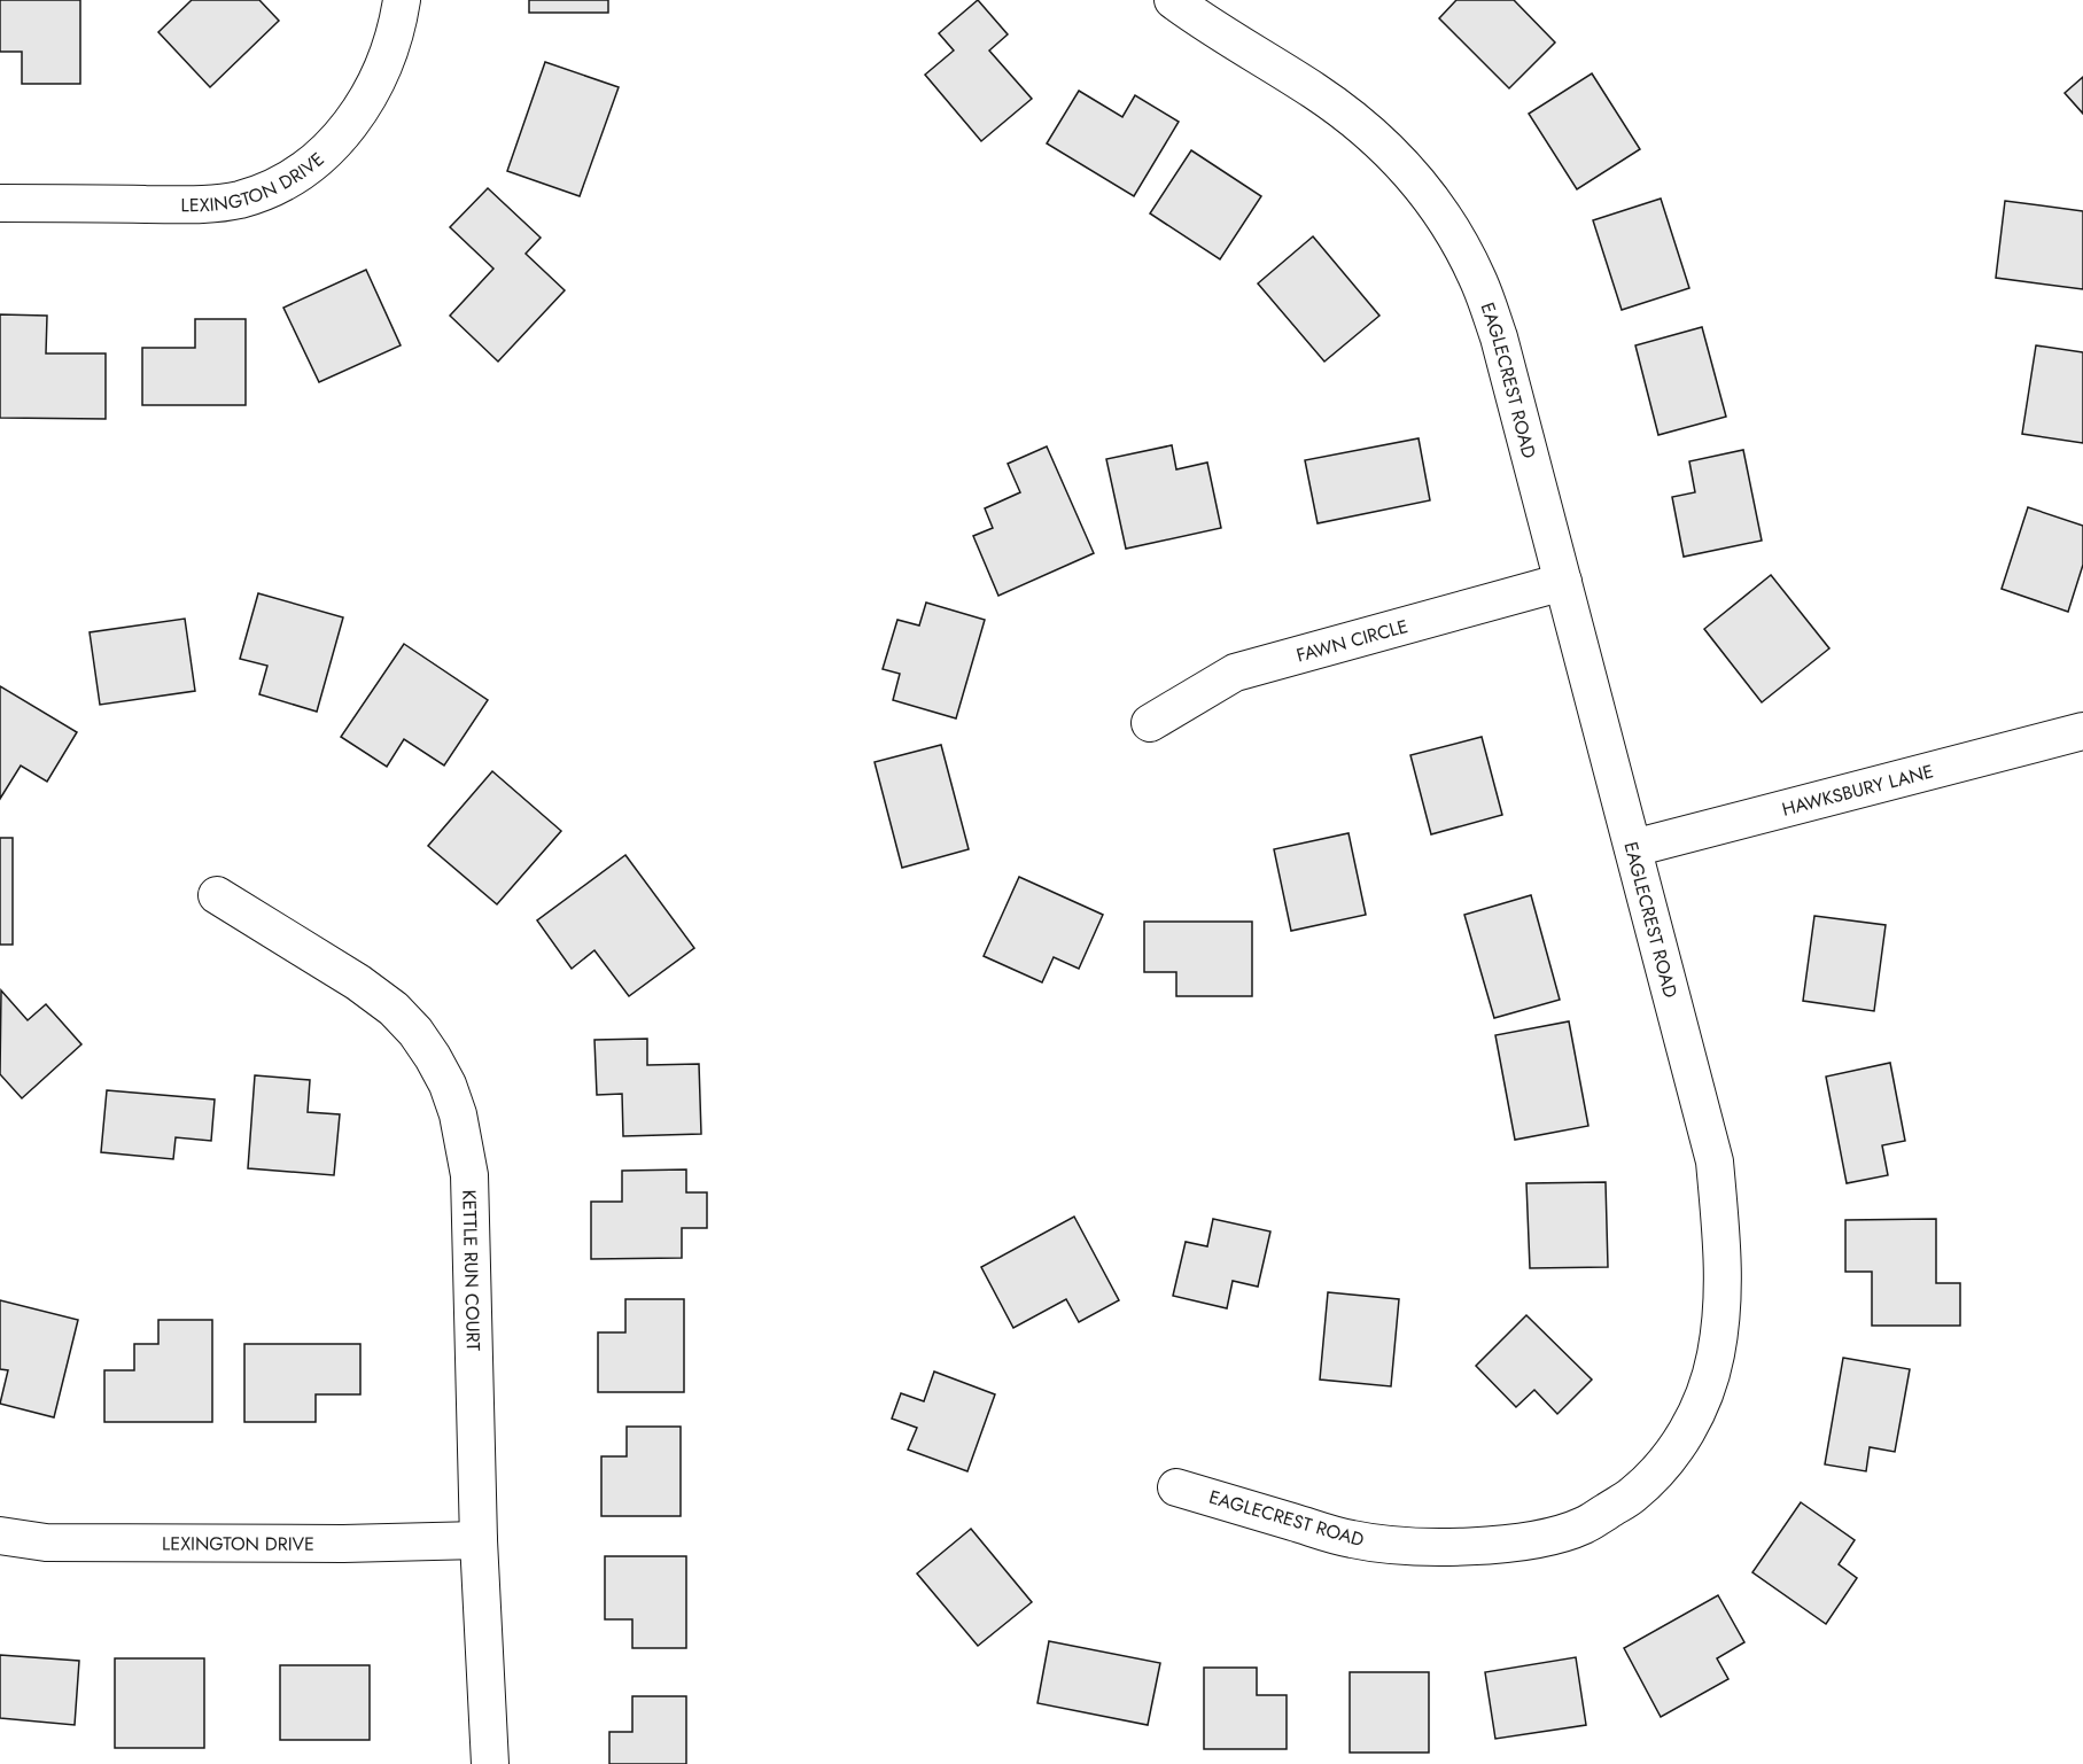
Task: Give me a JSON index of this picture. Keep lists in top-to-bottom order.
{
  "streets": {
    "street": [
      "LEXINGTON DRIVE",
      "EAGLECREST ROAD",
      "FAWN CIRCLE",
      "HAWKSBURY LANE",
      "KETTLE RUN COURT"
    ]
  },
  "crossings": [
    ["LEXINGTON DRIVE", "KETTLE RUN COURT"],
    ["EAGLECREST ROAD", "FAWN CIRCLE"],
    ["EAGLECREST ROAD", "HAWKSBURY LANE"]
  ]
}
